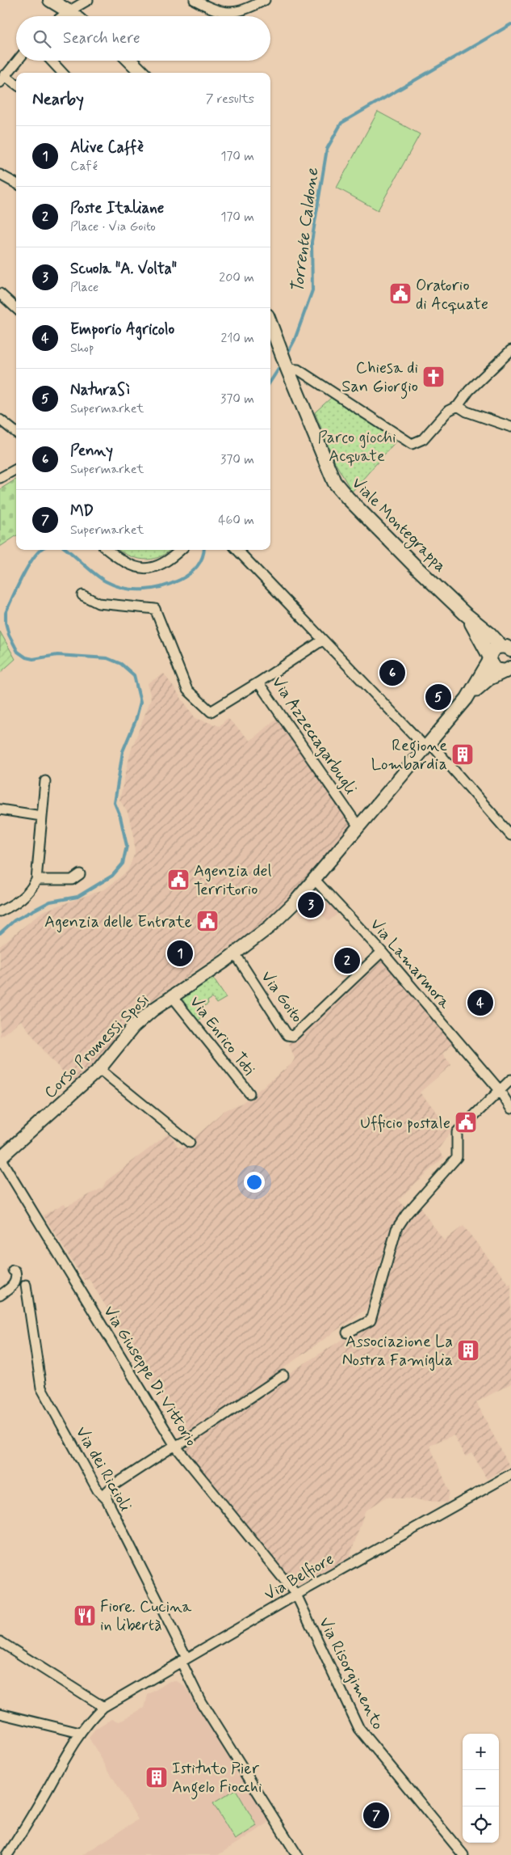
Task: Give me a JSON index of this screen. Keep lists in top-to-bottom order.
{
  "streets": {
    "main road": ["Viale Montegrappa"],
    "street": [
      "Via Azzeccagarbugli",
      "Via Lamarmora",
      "Via Goito",
      "Via Enrico Toti",
      "Corso Promessi Sposi",
      "Via Giuseppe Di Vittorio",
      "Via dei Riccioli",
      "Via Belfiore",
      "Via Risorgimento"
    ]
  },
  "crossings": [
    ["Viale Montegrappa", "Corso Promessi Sposi"],
    ["Via Azzeccagarbugli", "Corso Promessi Sposi"],
    ["Via Lamarmora", "Via Goito"],
    ["Via Lamarmora", "Corso Promessi Sposi"],
    ["Via Goito", "Corso Promessi Sposi"],
    ["Via Enrico Toti", "Corso Promessi Sposi"],
    ["Corso Promessi Sposi", "Via Giuseppe Di Vittorio"],
    ["Via Giuseppe Di Vittorio", "Via Belfiore"],
    ["Via Giuseppe Di Vittorio", "Via Risorgimento"],
    ["Via dei Riccioli", "Via Belfiore"],
    ["Via Belfiore", "Via Risorgimento"]
  ],
  "water": ["Torrente Caldone"],
  "parks": ["Parco giochi Acquate"],
  "places": {
    "public building": [
      "Oratorio di Acquate",
      "Agenzia del Territorio",
      "Agenzia delle Entrate",
      "Ufficio postale"
    ],
    "church": ["Chiesa di San Giorgio"],
    "building": ["Regione Lombardia", "Associazione La Nostra Famiglia", "Istituto Pier Angelo Fiocchi"],
    "restaurant": ["Fiore. Cucina in libertà"]
  },
  "page": {
    "search": "Search here",
    "heading": ["Nearby", "7 results"],
    "list": [
      {
        "mark": "1",
        "name": "Alive Caffè",
        "note": "Café",
        "value": "170 m"
      },
      {
        "mark": "2",
        "name": "Poste Italiane",
        "note": "Place · Via Goito",
        "value": "170 m"
      },
      {
        "mark": "3",
        "name": "Scuola \"A. Volta\"",
        "note": "Place",
        "value": "200 m"
      },
      {
        "mark": "4",
        "name": "Emporio Agricolo",
        "note": "Shop",
        "value": "210 m"
      },
      {
        "mark": "5",
        "name": "NaturaSì",
        "note": "Supermarket",
        "value": "370 m"
      },
      {
        "mark": "6",
        "name": "Penny",
        "note": "Supermarket",
        "value": "370 m"
      },
      {
        "mark": "7",
        "name": "MD",
        "note": "Supermarket",
        "value": "460 m"
      }
    ],
    "pins": [
      "6",
      "5",
      "3",
      "1",
      "2",
      "4",
      "7"
    ],
    "map_buttons": ["+", "−"]
  }
}
